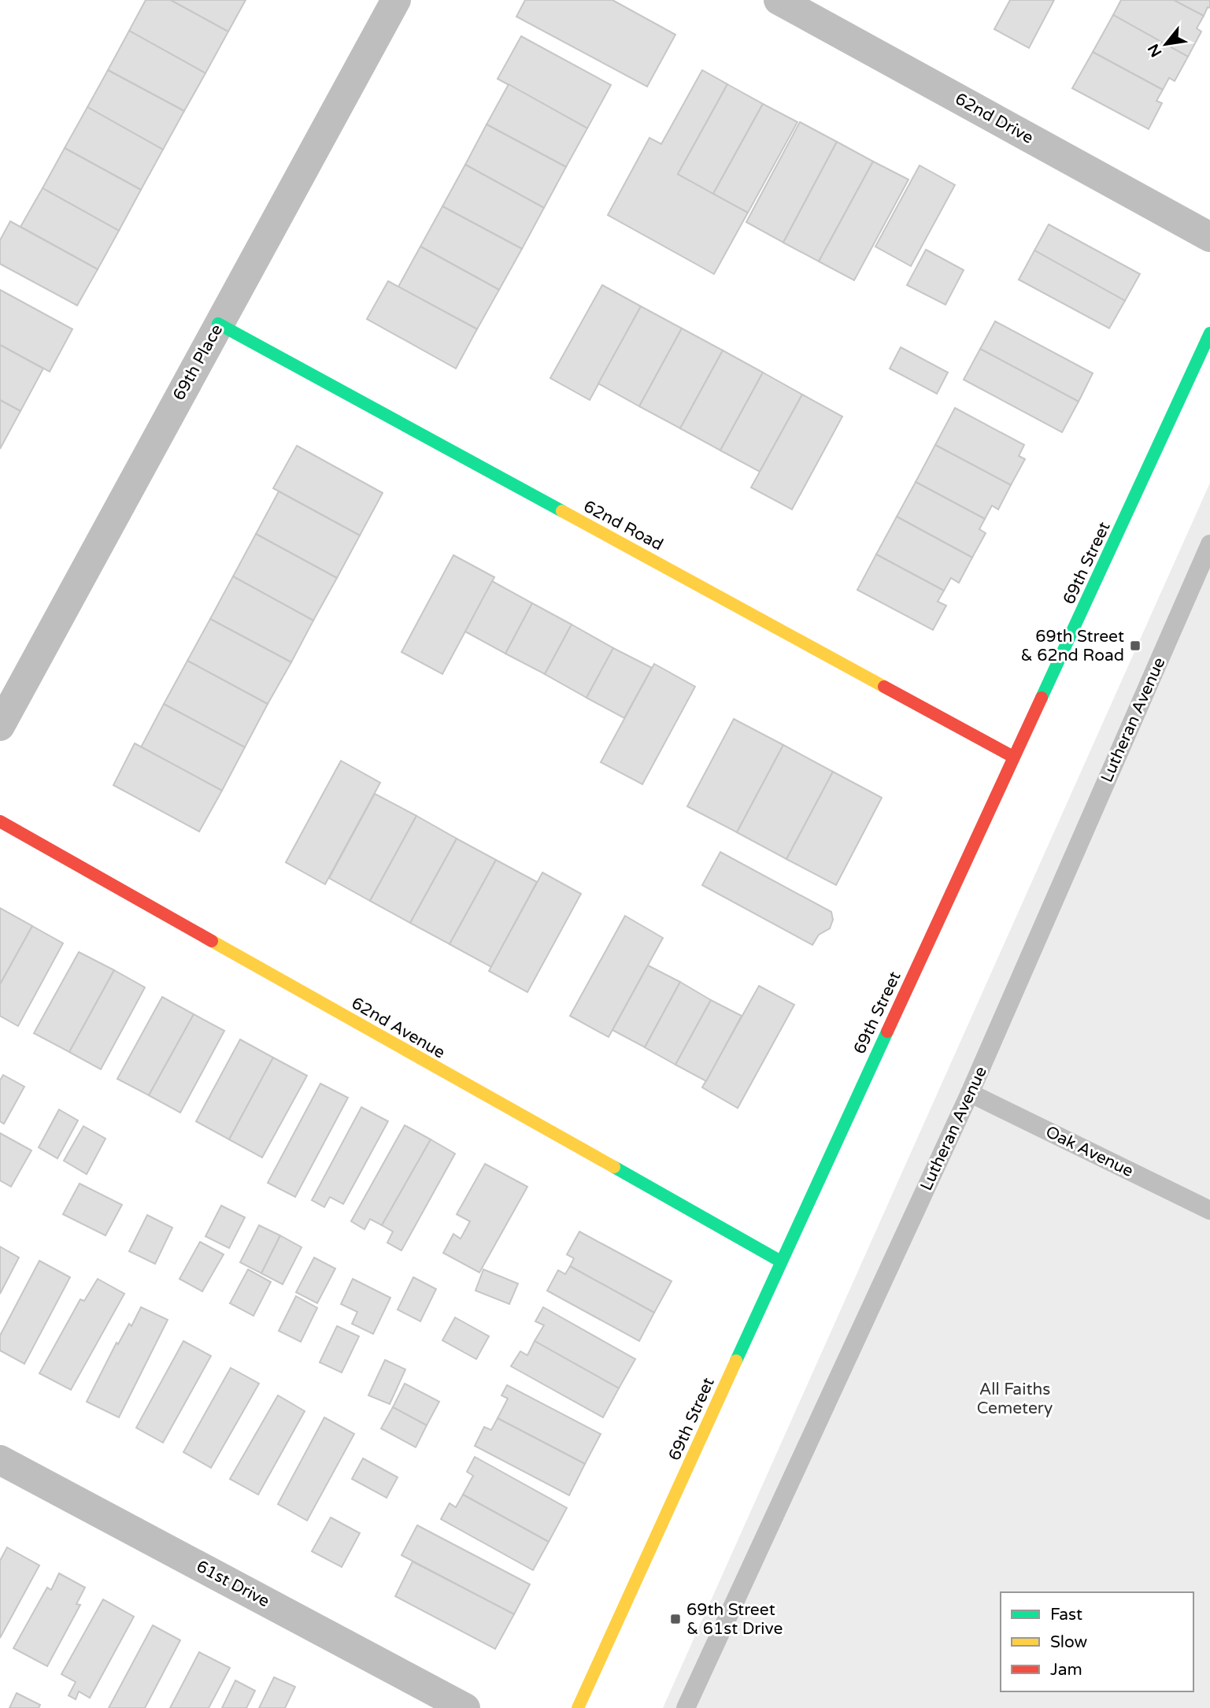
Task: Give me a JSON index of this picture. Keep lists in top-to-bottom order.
{
  "streets": {
    "street": [
      "62nd Drive",
      "69th Place",
      "62nd Road",
      "69th Street",
      "62nd Avenue",
      "61st Drive"
    ],
    "lane": ["Lutheran Avenue", "Oak Avenue"]
  },
  "crossings": [
    ["69th Place", "62nd Road"],
    ["62nd Road", "69th Street"],
    ["69th Street", "62nd Avenue"],
    ["Lutheran Avenue", "Oak Avenue"]
  ],
  "parks": ["All Faiths Cemetery"],
  "places": {
    "transit": ["69th Street & 62nd Road", "69th Street & 61st Drive"]
  },
  "legend": ["Fast", "Slow", "Jam"],
  "north": "bottom left"
}
